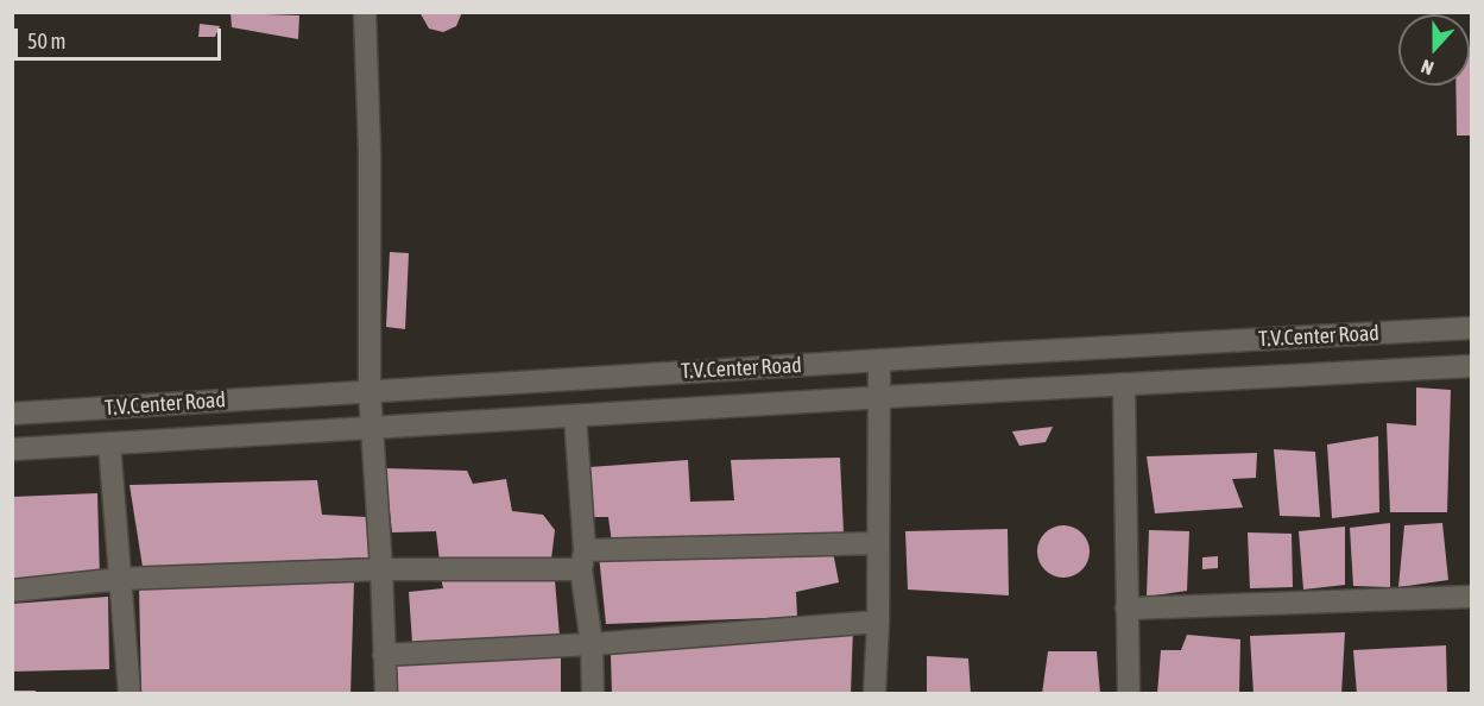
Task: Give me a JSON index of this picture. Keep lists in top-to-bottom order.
{
  "streets": {
    "street": ["T.V.Center Road"]
  },
  "scale_bar": "50 m",
  "north": "bottom"
}
